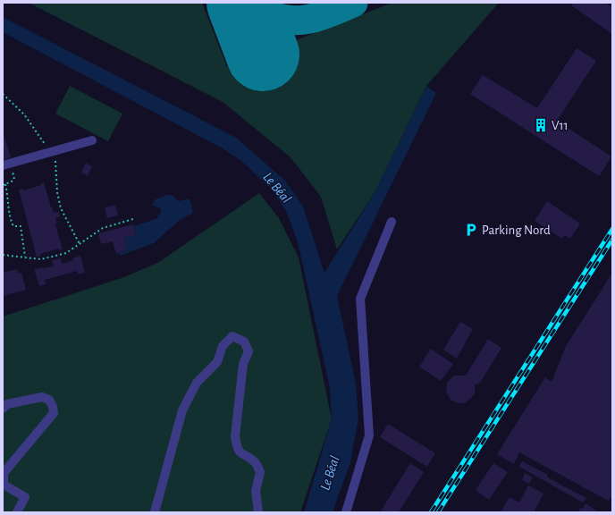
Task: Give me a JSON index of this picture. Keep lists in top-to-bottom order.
{
  "water": ["Le Béal"],
  "places": {
    "building": ["V11"],
    "parking": ["Parking Nord"]
  }
}
